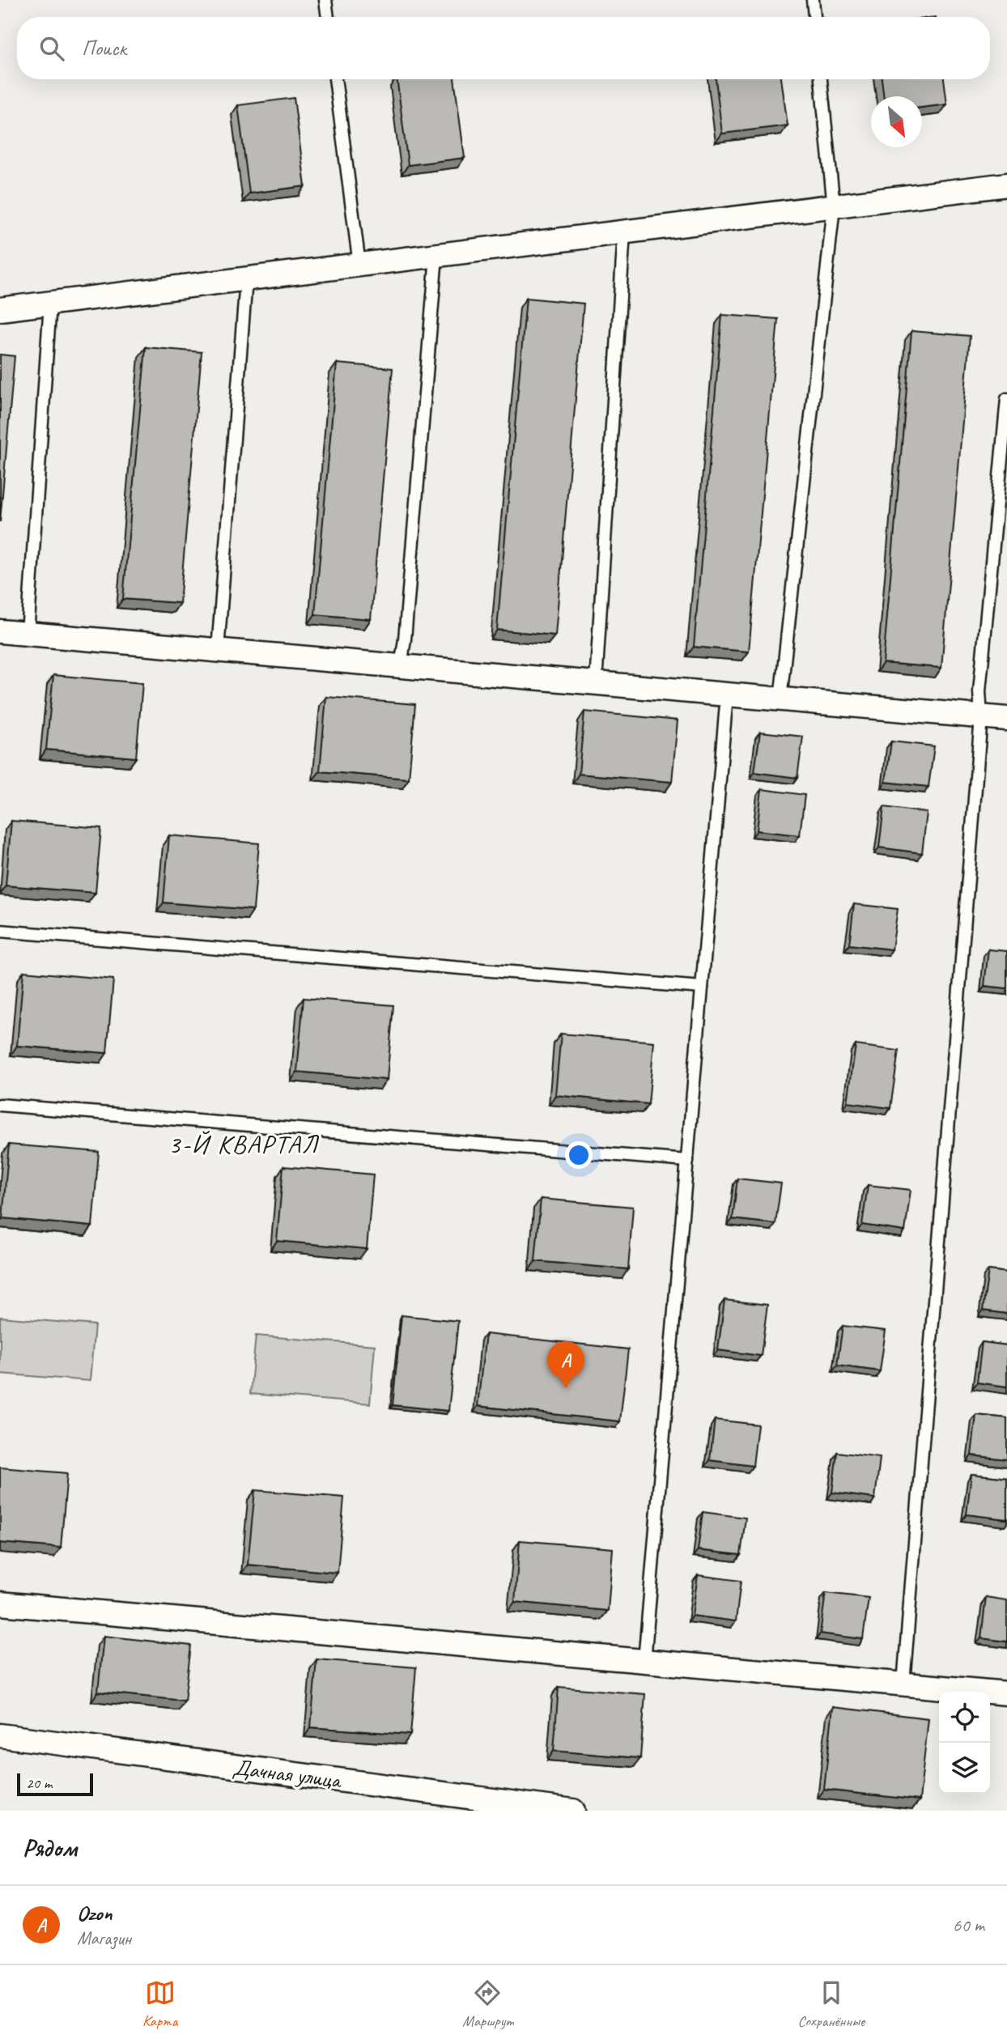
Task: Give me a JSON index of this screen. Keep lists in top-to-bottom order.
{
  "streets": {
    "street": ["Дачная улица"]
  },
  "districts": ["3-Й КВАРТАЛ"],
  "scale_bar": "20 m",
  "north": "bottom right",
  "page": {
    "search": "Поиск",
    "pins": "A",
    "scale": "20 m",
    "heading": "Рядом",
    "list": [
      {
        "mark": "A",
        "name": "Ozon",
        "note": "Магазин",
        "value": "60 m"
      }
    ],
    "nav": ["Карта", "Маршрут", "Сохранённые"]
  }
}
